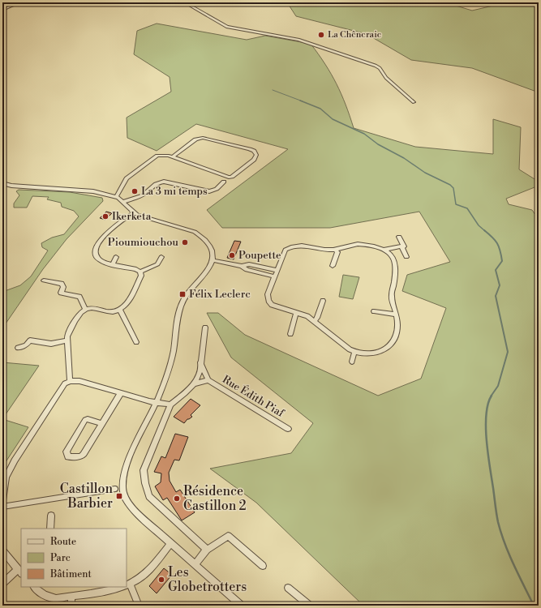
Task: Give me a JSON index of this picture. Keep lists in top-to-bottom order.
{
  "streets": {
    "street": ["Rue Édith Piaf"]
  },
  "places": {
    "other": [
      "La Chêneraie",
      "La 3 mi temps",
      "Ikerketa",
      "Pioumiouchou",
      "Poupette",
      "Résidence Castillon 2",
      "Les Globetrotters"
    ],
    "transit": ["Félix Leclerc", "Castillon Barbier"]
  },
  "legend": ["Route", "Parc", "Bâtiment"]
}
